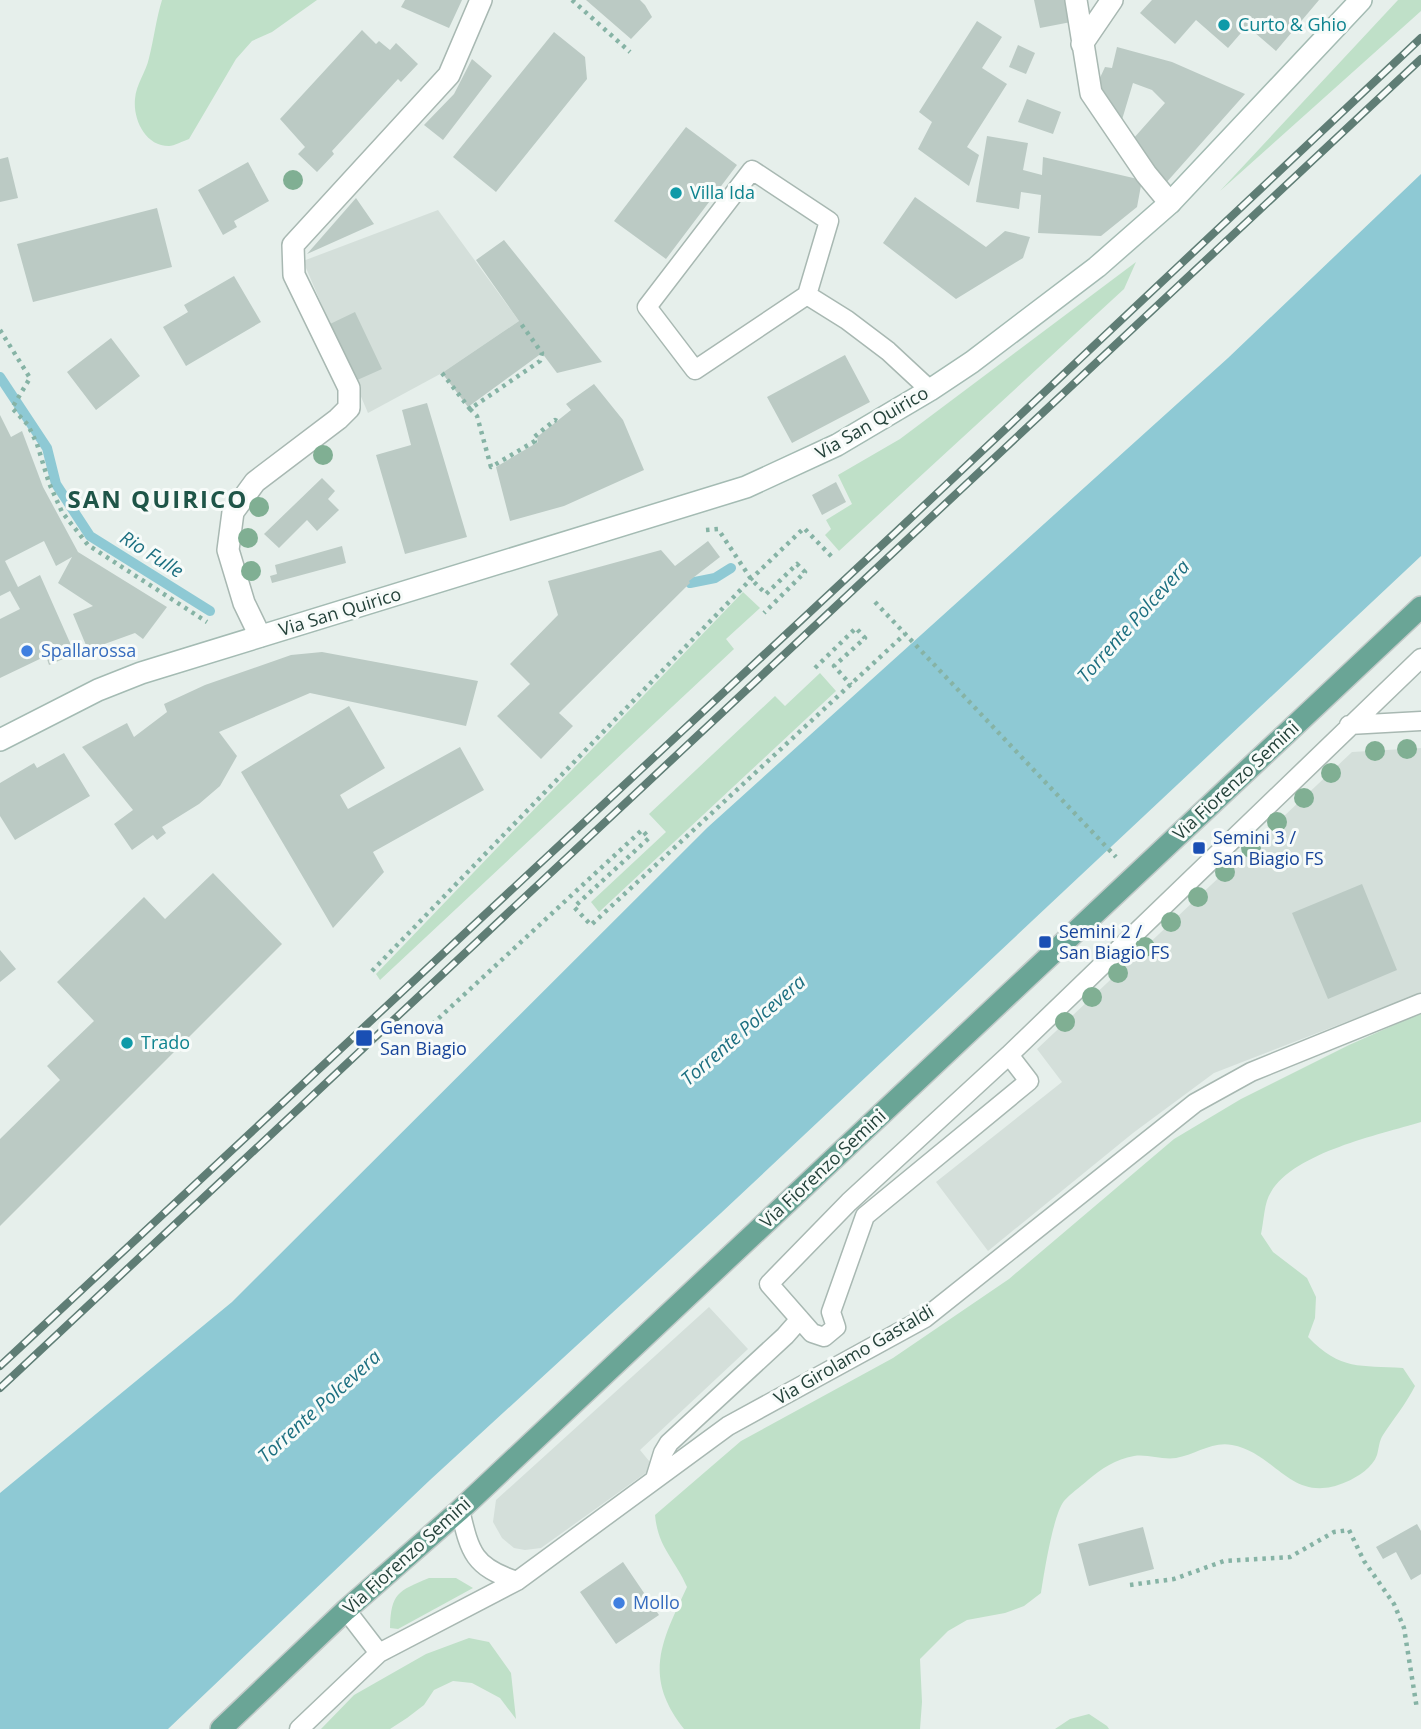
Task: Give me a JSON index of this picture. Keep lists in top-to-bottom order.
{
  "streets": {
    "main road": ["Via San Quirico", "Via Fiorenzo Semini"],
    "lane": ["Via Girolamo Gastaldi"]
  },
  "districts": ["SAN QUIRICO"],
  "water": ["Rio Fulle", "Torrente Polcevera"],
  "places": {
    "other": [
      "Curto & Ghio",
      "Villa Ida",
      "Spallarossa",
      "Trado",
      "Mollo"
    ],
    "transit": ["Semini 3 / San Biagio FS", "Semini 2 / San Biagio FS", "Genova San Biagio"]
  }
}
